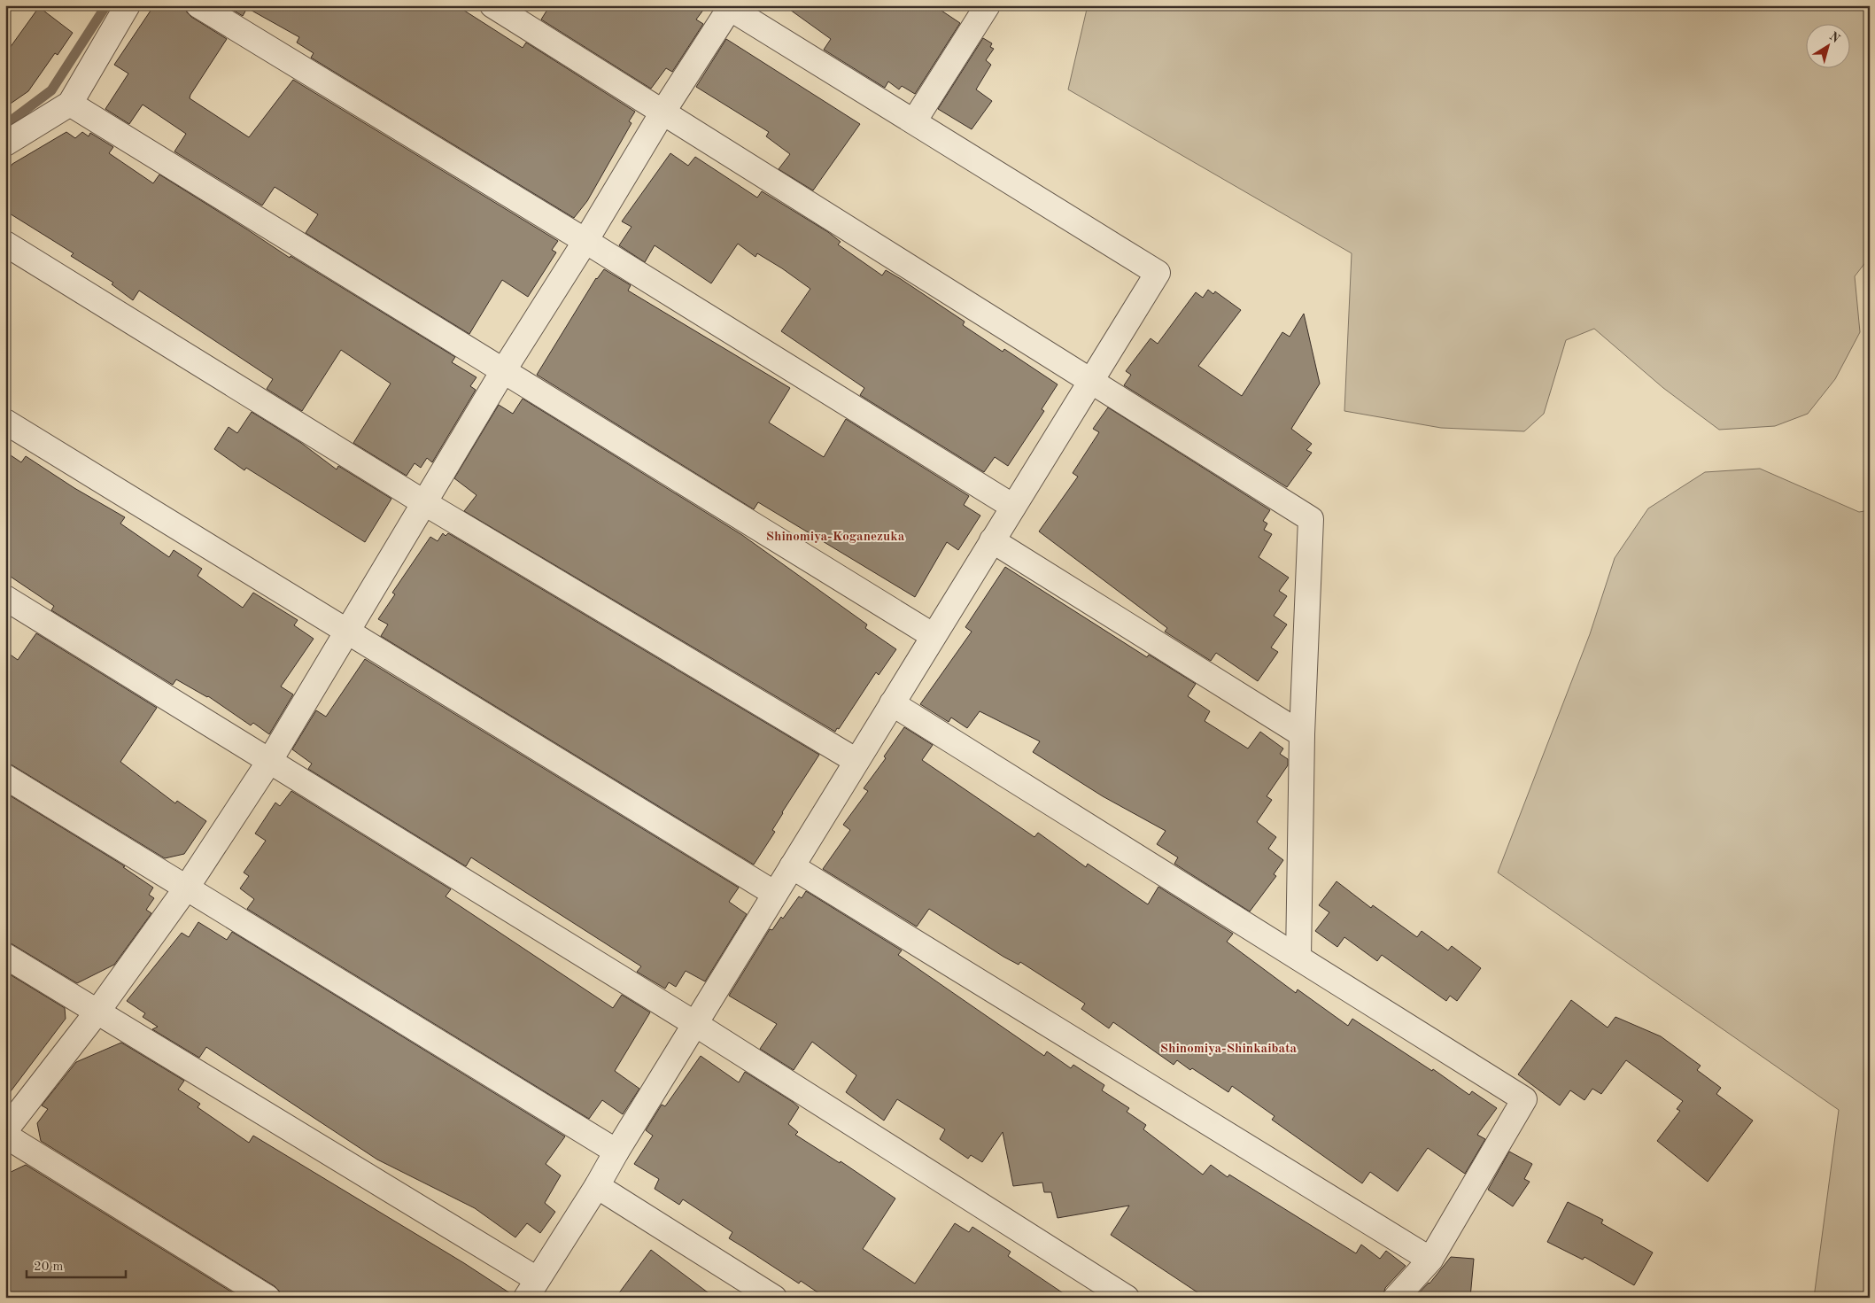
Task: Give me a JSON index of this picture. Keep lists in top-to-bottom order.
{
  "districts": ["Shinomiya-Koganezuka", "Shinomiya-Shinkaibata"],
  "scale_bar": "20 m",
  "north": "top right"
}
